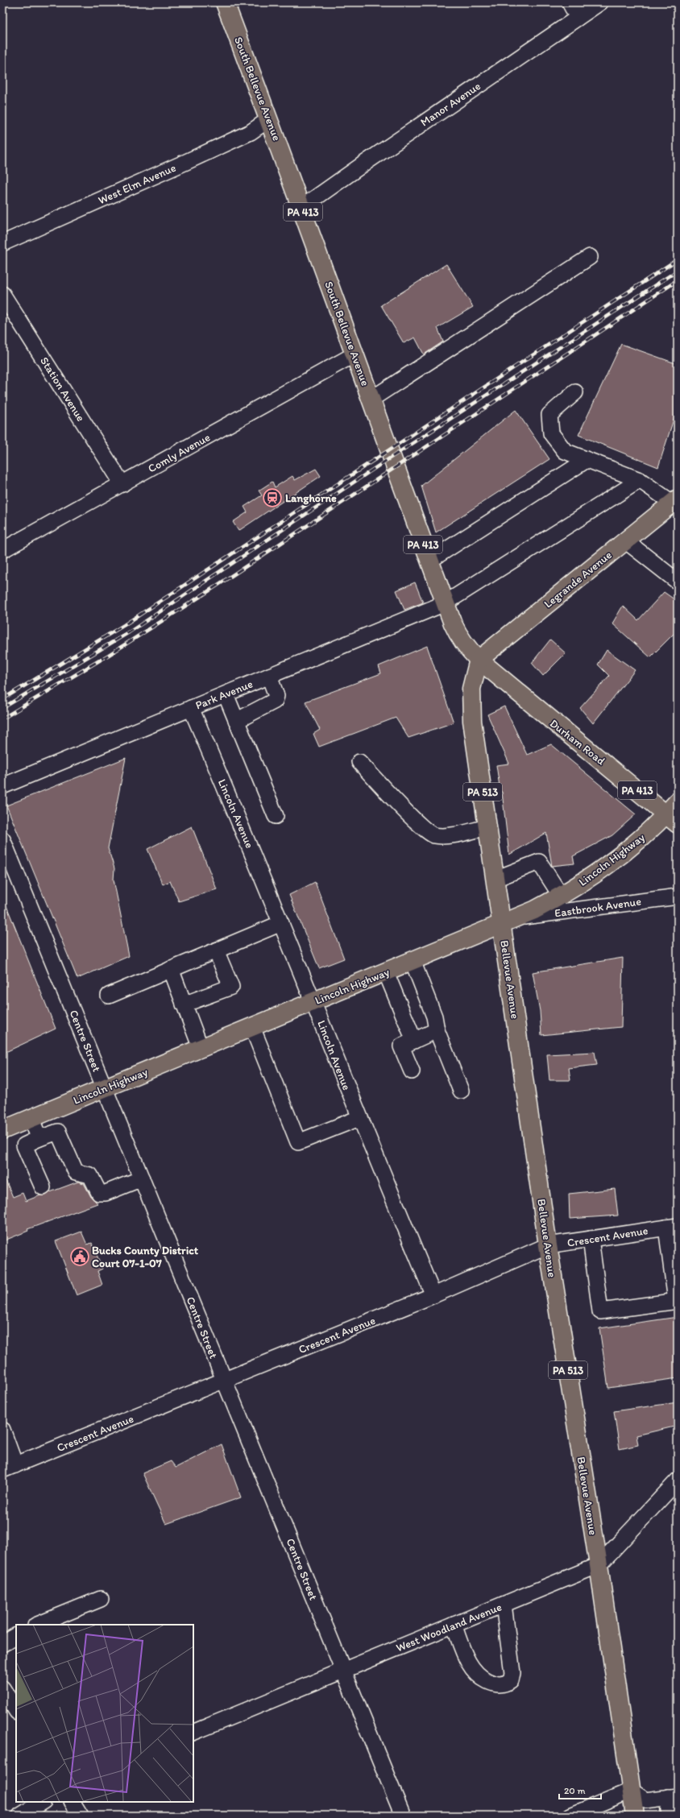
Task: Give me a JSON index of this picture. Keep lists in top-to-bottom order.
{
  "streets": {
    "main road": [
      "South Bellevue Avenue",
      "PA 413",
      "Legrande Avenue",
      "Durham Road",
      "PA 513",
      "Lincoln Highway",
      "Bellevue Avenue"
    ],
    "street": [
      "Manor Avenue",
      "West Elm Avenue",
      "Station Avenue",
      "Comly Avenue",
      "Park Avenue",
      "Lincoln Avenue",
      "Eastbrook Avenue",
      "Centre Street",
      "Crescent Avenue",
      "West Woodland Avenue"
    ]
  },
  "crossings": [
    ["South Bellevue Avenue", "Manor Avenue"],
    ["South Bellevue Avenue", "West Elm Avenue"],
    ["South Bellevue Avenue", "Comly Avenue"],
    ["South Bellevue Avenue", "Legrande Avenue"],
    ["South Bellevue Avenue", "Park Avenue"],
    ["South Bellevue Avenue", "Durham Road"],
    ["South Bellevue Avenue", "Bellevue Avenue"],
    ["Station Avenue", "Comly Avenue"],
    ["Legrande Avenue", "Durham Road"],
    ["Legrande Avenue", "Bellevue Avenue"],
    ["Park Avenue", "Lincoln Avenue"],
    ["Durham Road", "Lincoln Highway"],
    ["Durham Road", "Bellevue Avenue"],
    ["Lincoln Avenue", "Lincoln Highway"],
    ["Lincoln Avenue", "Crescent Avenue"],
    ["Lincoln Highway", "Eastbrook Avenue"],
    ["Lincoln Highway", "Bellevue Avenue"],
    ["Lincoln Highway", "Centre Street"],
    ["Eastbrook Avenue", "Bellevue Avenue"],
    ["Bellevue Avenue", "Crescent Avenue"],
    ["Bellevue Avenue", "West Woodland Avenue"],
    ["Centre Street", "Crescent Avenue"],
    ["Centre Street", "West Woodland Avenue"]
  ],
  "places": {
    "station": ["Langhorne"],
    "public building": ["Bucks County District Court 07-1-07"]
  },
  "scale_bar": "20 m"
}
